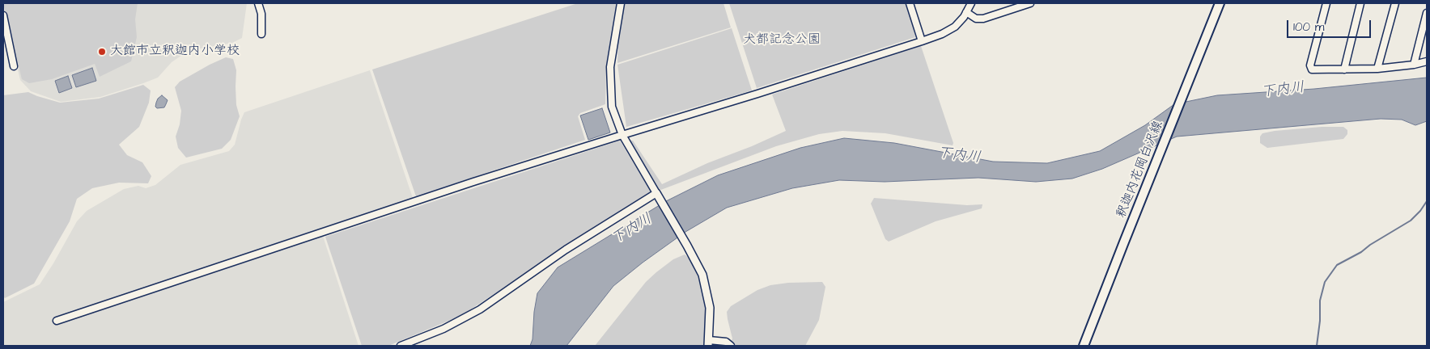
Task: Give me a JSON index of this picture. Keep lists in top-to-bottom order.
{
  "streets": {
    "main road": ["釈迦内花岡白沢線"]
  },
  "water": ["下内川"],
  "parks": ["犬都記念公園"],
  "places": ["大館市立釈迦内小学校"],
  "scale_bar": "100 m"
}
